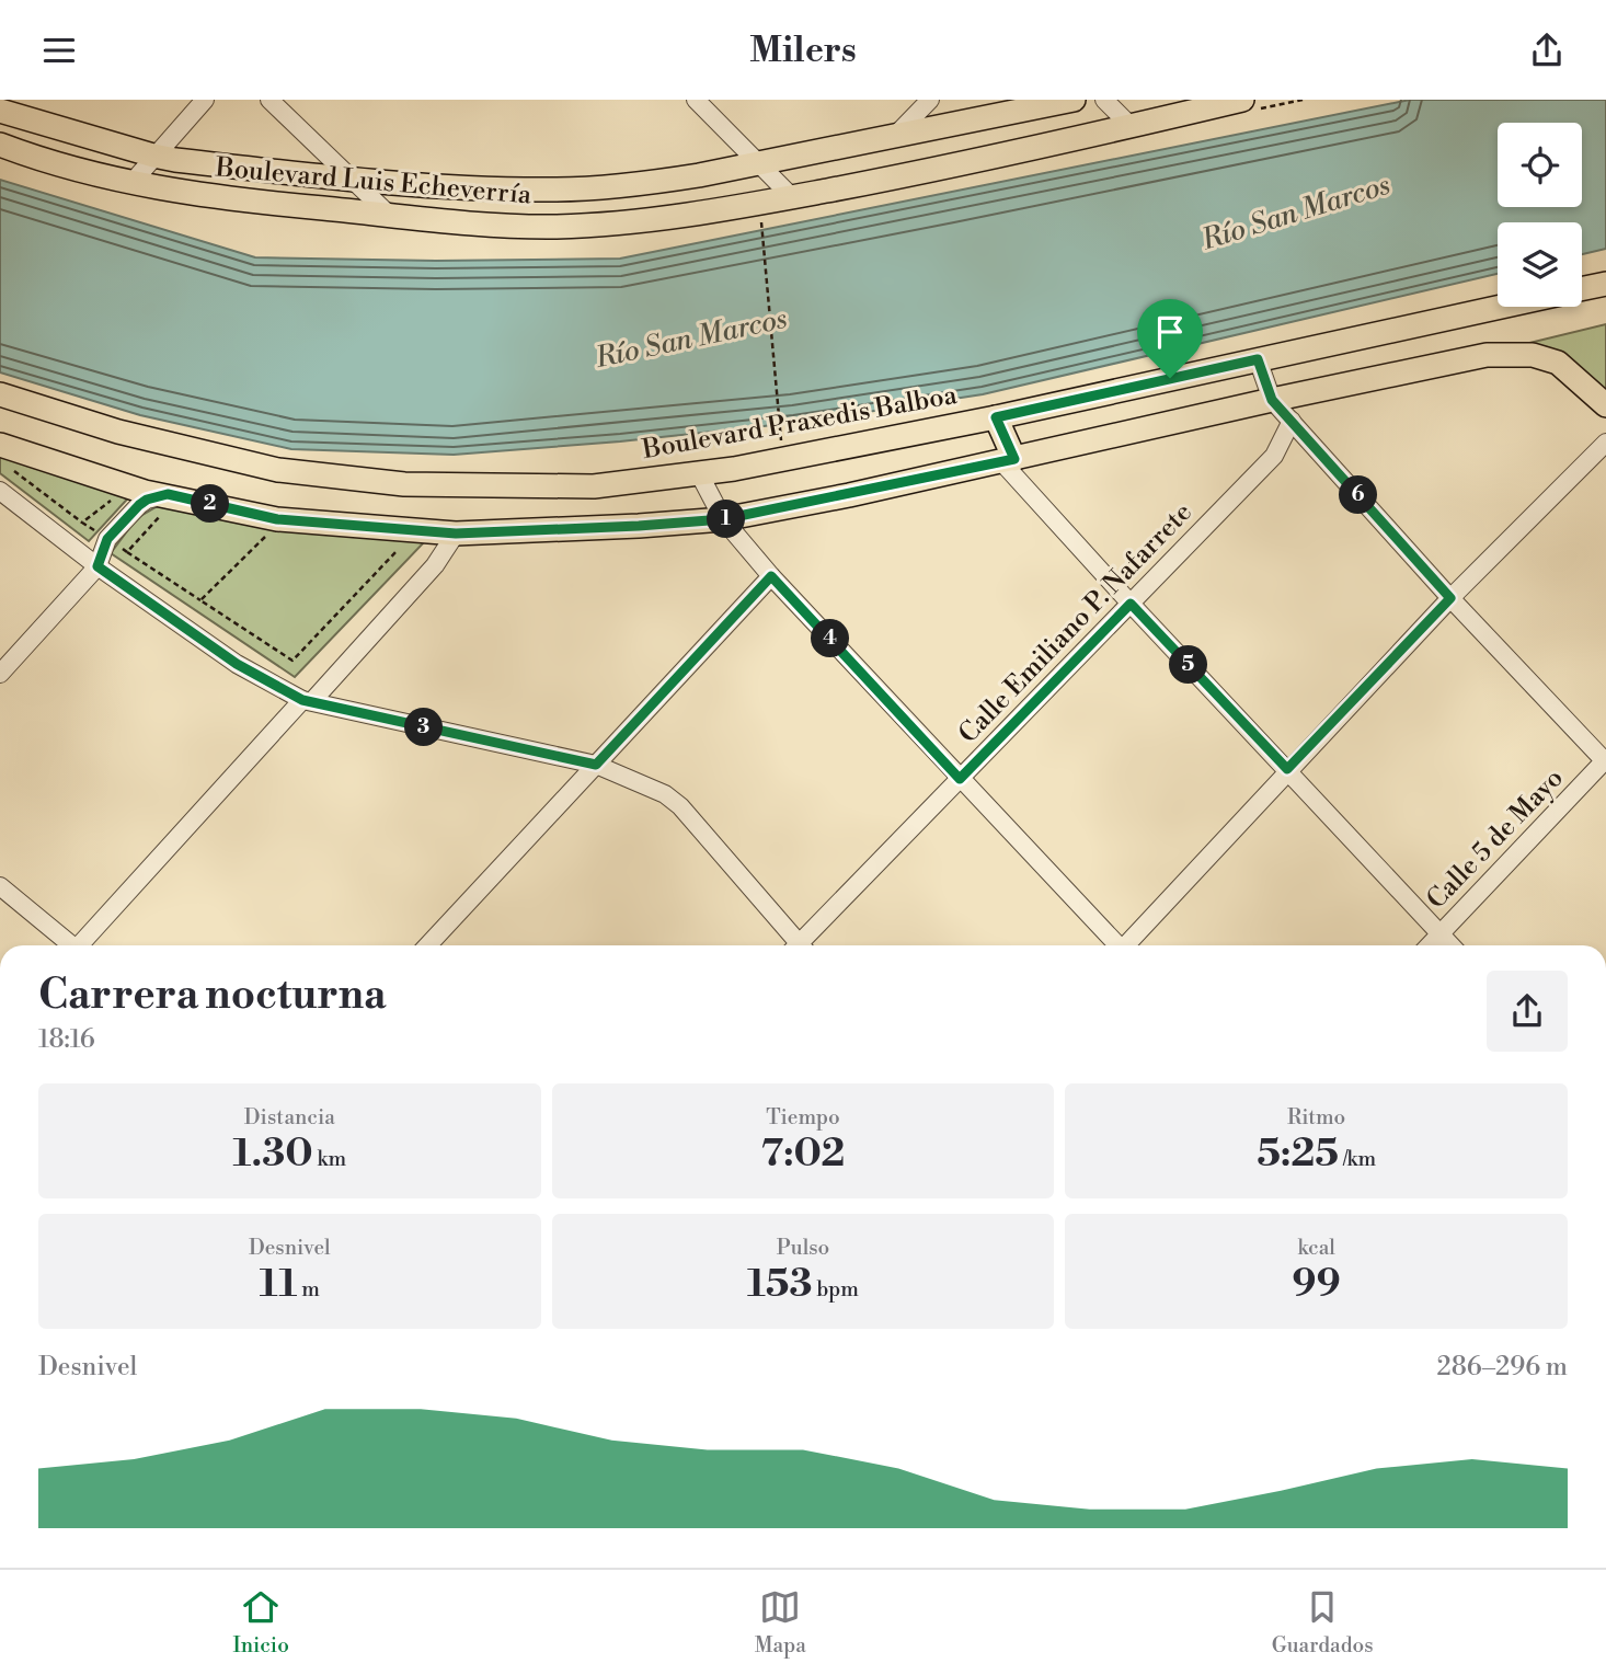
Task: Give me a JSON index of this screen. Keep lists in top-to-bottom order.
{
  "streets": {
    "main road": ["Boulevard Luis Echeverría", "Boulevard Praxedis Balboa"],
    "street": ["Calle Emiliano P. Nafarrete", "Calle 5 de Mayo"]
  },
  "water": ["Río San Marcos"],
  "page": {
    "header": "Milers",
    "pins": [
      "6",
      "2",
      "1",
      "4",
      "5",
      "3"
    ],
    "heading": ["Carrera nocturna", "18:16"],
    "stats": [
      ["Distancia", "1.30 km"],
      ["Tiempo", "7:02"],
      ["Ritmo", "5:25 /km"],
      ["Desnivel", "11 m"],
      ["Pulso", "153 bpm"],
      ["kcal", "99"]
    ],
    "chart": ["Desnivel", "286–296 m"],
    "tabs": ["Inicio", "Mapa", "Guardados"]
  }
}
